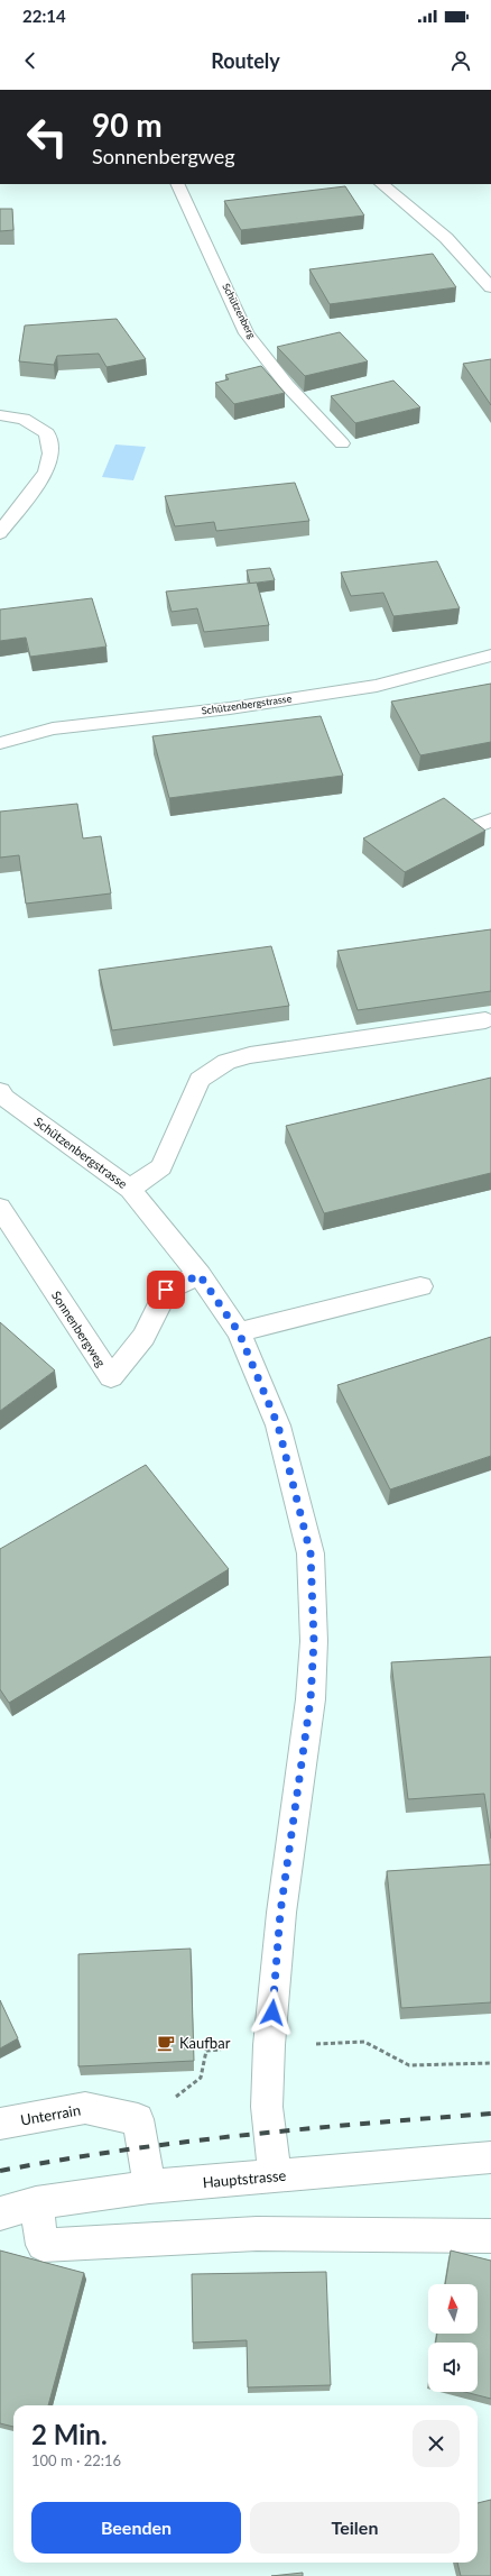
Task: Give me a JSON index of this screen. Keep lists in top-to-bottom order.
{
  "streets": {
    "street": [
      "Schützenberg",
      "Schützenbergstrasse",
      "Sonnenbergweg",
      "Unterrain",
      "Hauptstrasse"
    ]
  },
  "crossings": [
    ["Schützenbergstrasse", "Sonnenbergweg"],
    ["Schützenbergstrasse", "Hauptstrasse"],
    ["Unterrain", "Hauptstrasse"]
  ],
  "places": {
    "cafe": ["Kaufbar"]
  },
  "north": "top",
  "page": {
    "status": "22:14",
    "header": "Routely",
    "turn": ["90 m", "Sonnenbergweg"],
    "heading": ["2 Min.", "100 m · 22:16"],
    "buttons": ["Beenden", "Teilen"]
  }
}
